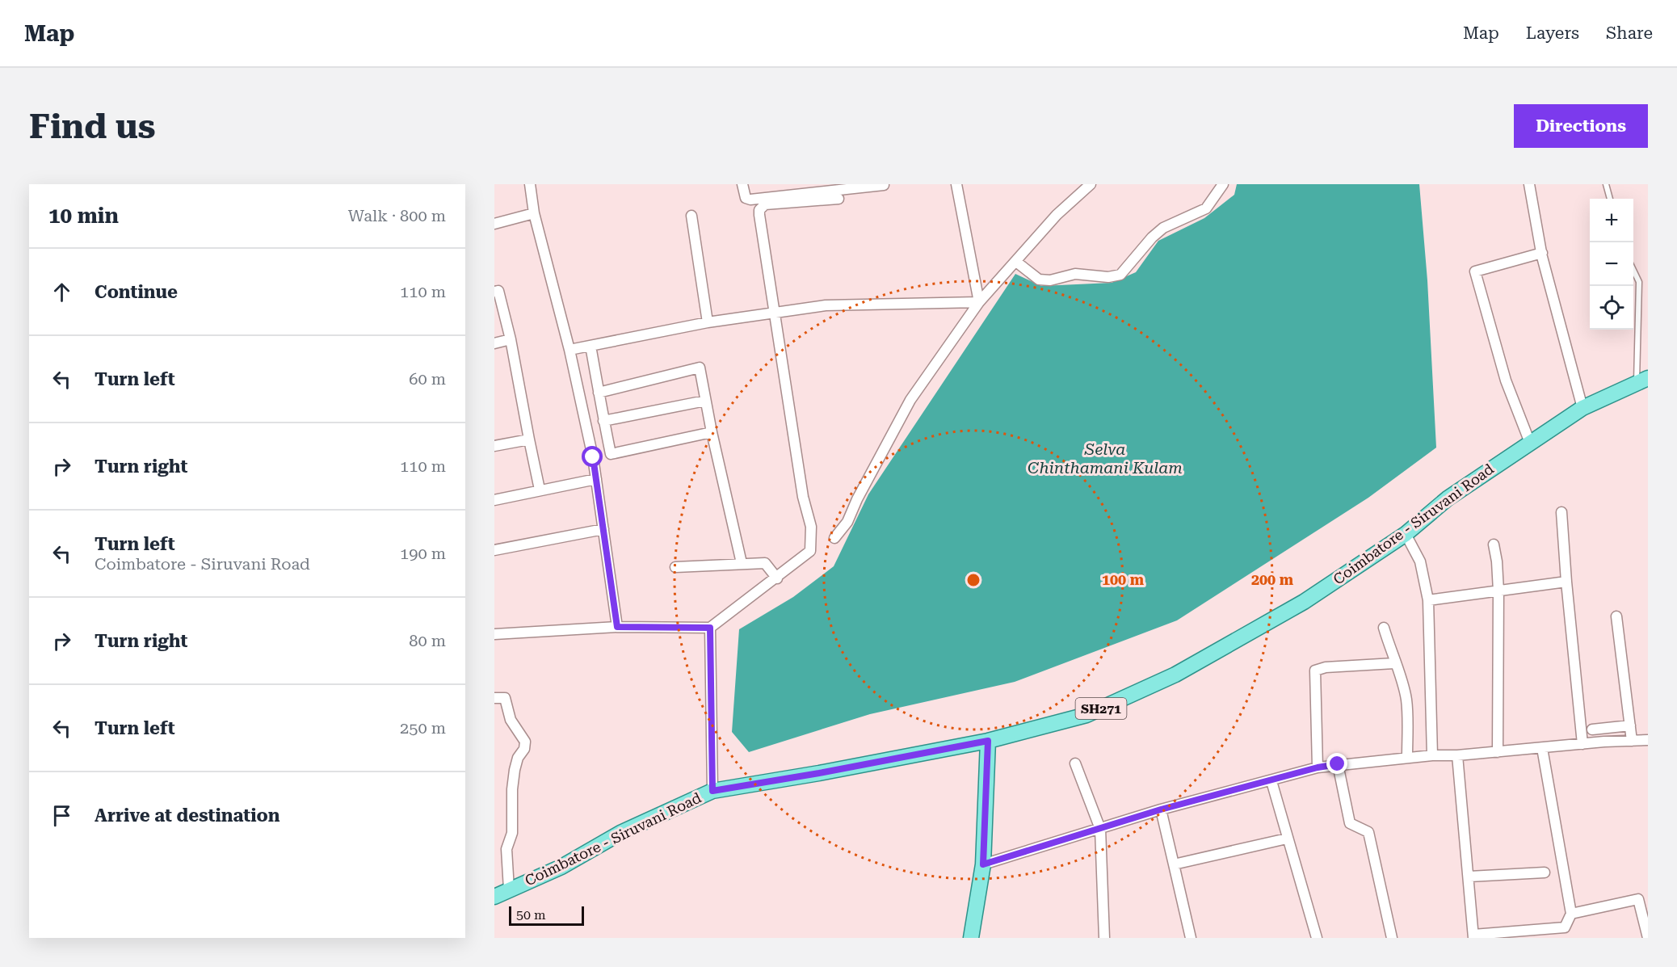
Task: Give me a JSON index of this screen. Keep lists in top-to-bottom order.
{
  "streets": {
    "main road": ["Coimbatore - Siruvani Road", "SH271"]
  },
  "water": ["Selva Chinthamani Kulam"],
  "scale_bar": "50 m",
  "page": {
    "header": "Map",
    "nav": ["Map", "Layers", "Share"],
    "buttons": "Directions",
    "title": "Find us",
    "heading": ["10 min", "Walk · 800 m"],
    "map_buttons": ["+", "−"],
    "list": [
      ["Continue", "110 m"],
      ["Turn left", "60 m"],
      ["Turn right", "110 m"],
      ["Turn left", "Coimbatore - Siruvani Road", "190 m"],
      ["Turn right", "80 m"],
      ["Turn left", "250 m"],
      "Arrive at destination"
    ],
    "scale": "50 m"
  },
  "rings": ["100 m", "200 m"]
}
